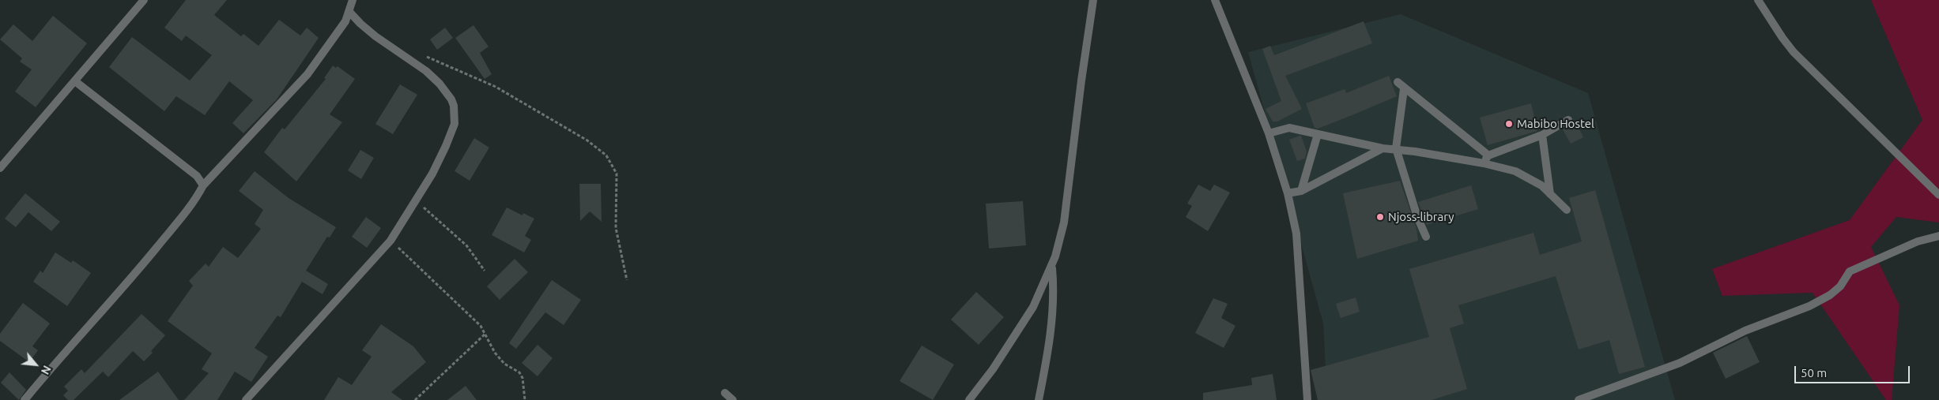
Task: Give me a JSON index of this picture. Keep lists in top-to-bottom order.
{
  "places": ["Mabibo Hostel", "Njoss-library"],
  "scale_bar": "50 m",
  "north": "bottom right"
}
